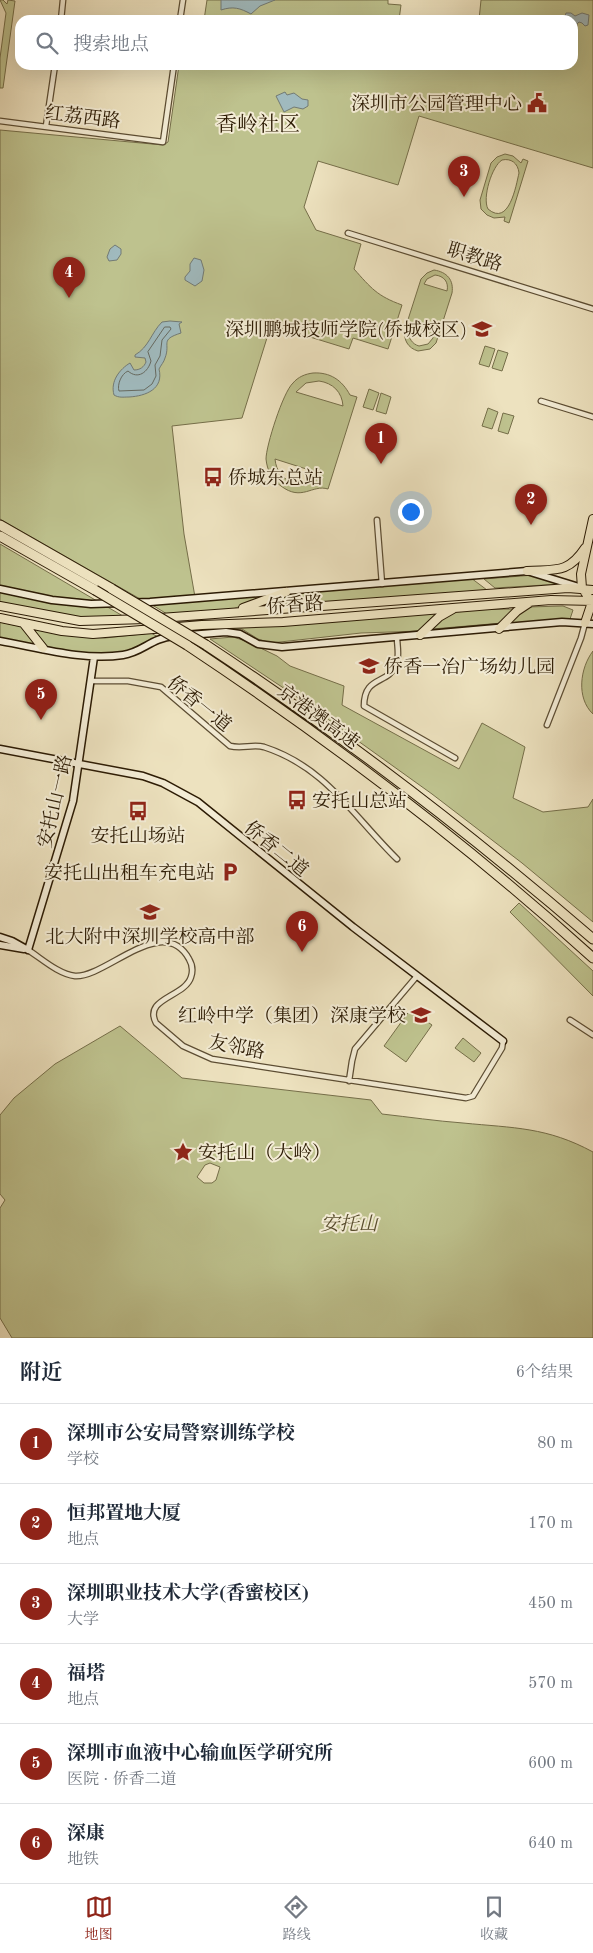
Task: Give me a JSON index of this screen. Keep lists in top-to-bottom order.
{
  "streets": {
    "highway": ["京港澳高速"],
    "main road": ["侨香路", "安托山一路", "侨香二道"],
    "street": [
      "红荔西路",
      "职教路",
      "侨香一道",
      "友邻路"
    ]
  },
  "crossings": [
    ["侨香一道", "安托山一路"],
    ["安托山一路", "侨香二道"],
    ["安托山一路", "友邻路"],
    ["侨香二道", "友邻路"]
  ],
  "districts": ["香岭社区"],
  "parks": ["安托山"],
  "places": {
    "public building": ["深圳市公园管理中心"],
    "school or university": [
      "深圳鹏城技师学院(侨城校区)",
      "侨香一冶广场幼儿园",
      "北大附中深圳学校高中部",
      "红岭中学（集团）深康学校"
    ],
    "bus stop": ["侨城东总站", "安托山总站", "安托山场站"],
    "parking": ["安托山出租车充电站"],
    "place": ["安托山（大岭）"]
  },
  "page": {
    "search": "搜索地点",
    "pins": [
      "3",
      "4",
      "1",
      "2",
      "5",
      "6"
    ],
    "heading": ["附近", "6个结果"],
    "list": [
      {
        "mark": "1",
        "name": "深圳市公安局警察训练学校",
        "note": "学校",
        "value": "80 m"
      },
      {
        "mark": "2",
        "name": "恒邦置地大厦",
        "note": "地点",
        "value": "170 m"
      },
      {
        "mark": "3",
        "name": "深圳职业技术大学(香蜜校区)",
        "note": "大学",
        "value": "450 m"
      },
      {
        "mark": "4",
        "name": "福塔",
        "note": "地点",
        "value": "570 m"
      },
      {
        "mark": "5",
        "name": "深圳市血液中心输血医学研究所",
        "note": "医院 · 侨香二道",
        "value": "600 m"
      },
      {
        "mark": "6",
        "name": "深康",
        "note": "地铁",
        "value": "640 m"
      }
    ],
    "nav": ["地图", "路线", "收藏"]
  }
}
